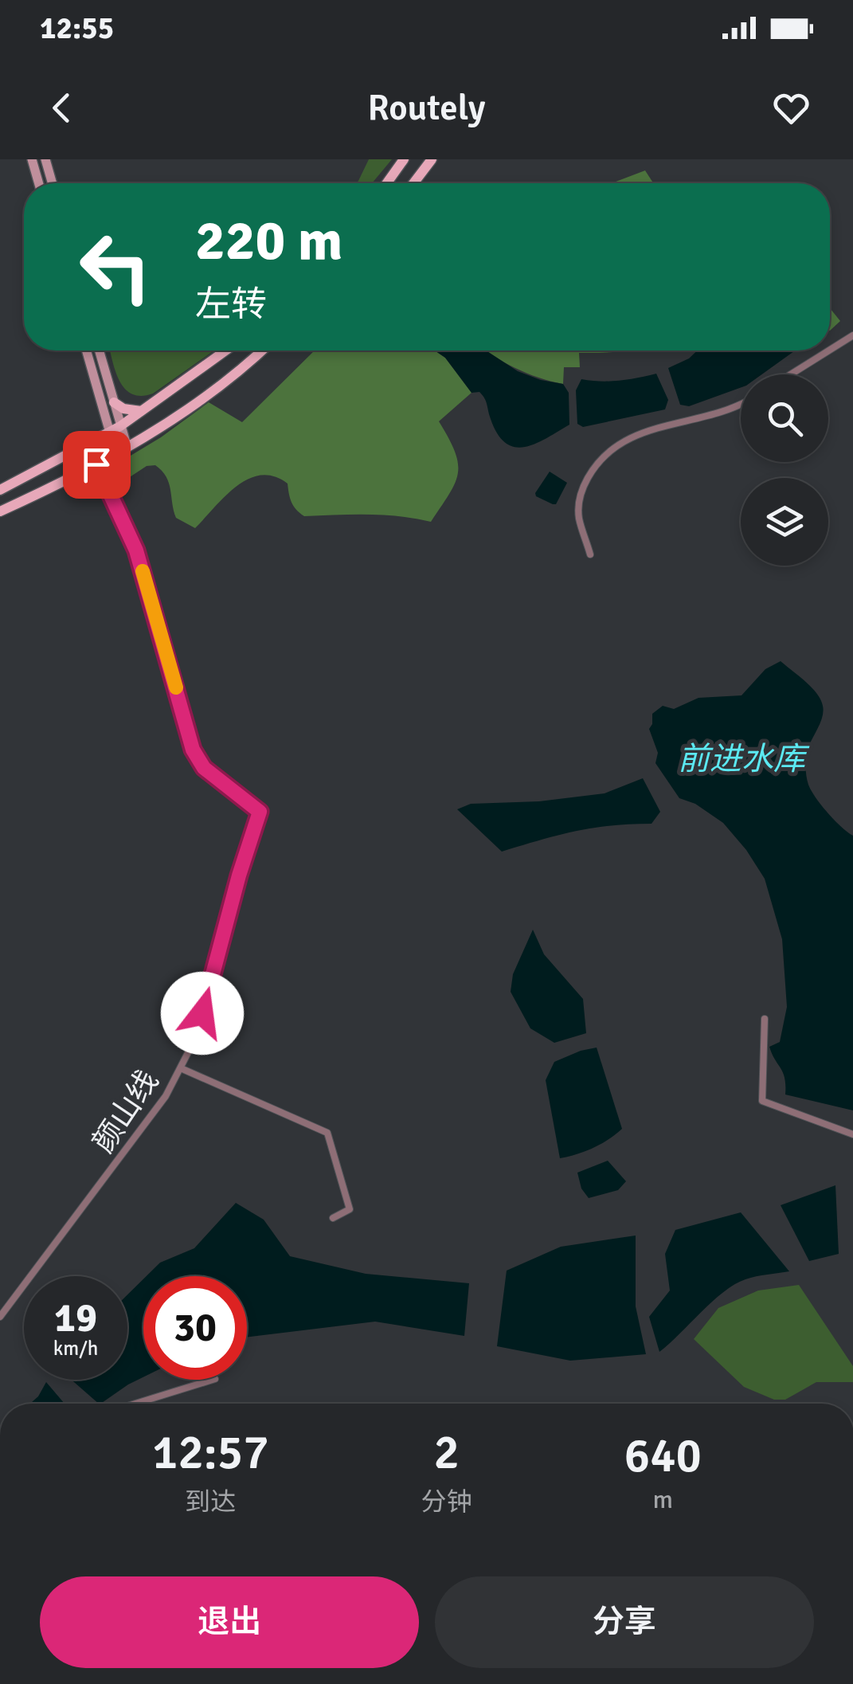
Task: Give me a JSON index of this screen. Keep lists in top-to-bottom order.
{
  "streets": {
    "street": ["颜山线"]
  },
  "water": ["前进水库"],
  "page": {
    "status": "12:55",
    "header": "Routely",
    "turn": ["220 m", "左转"],
    "speed": "19 km/h",
    "limit": "30",
    "eta": [
      "12:57",
      "到达",
      "2",
      "分钟",
      "640",
      "m"
    ],
    "buttons": ["退出", "分享"]
  }
}
